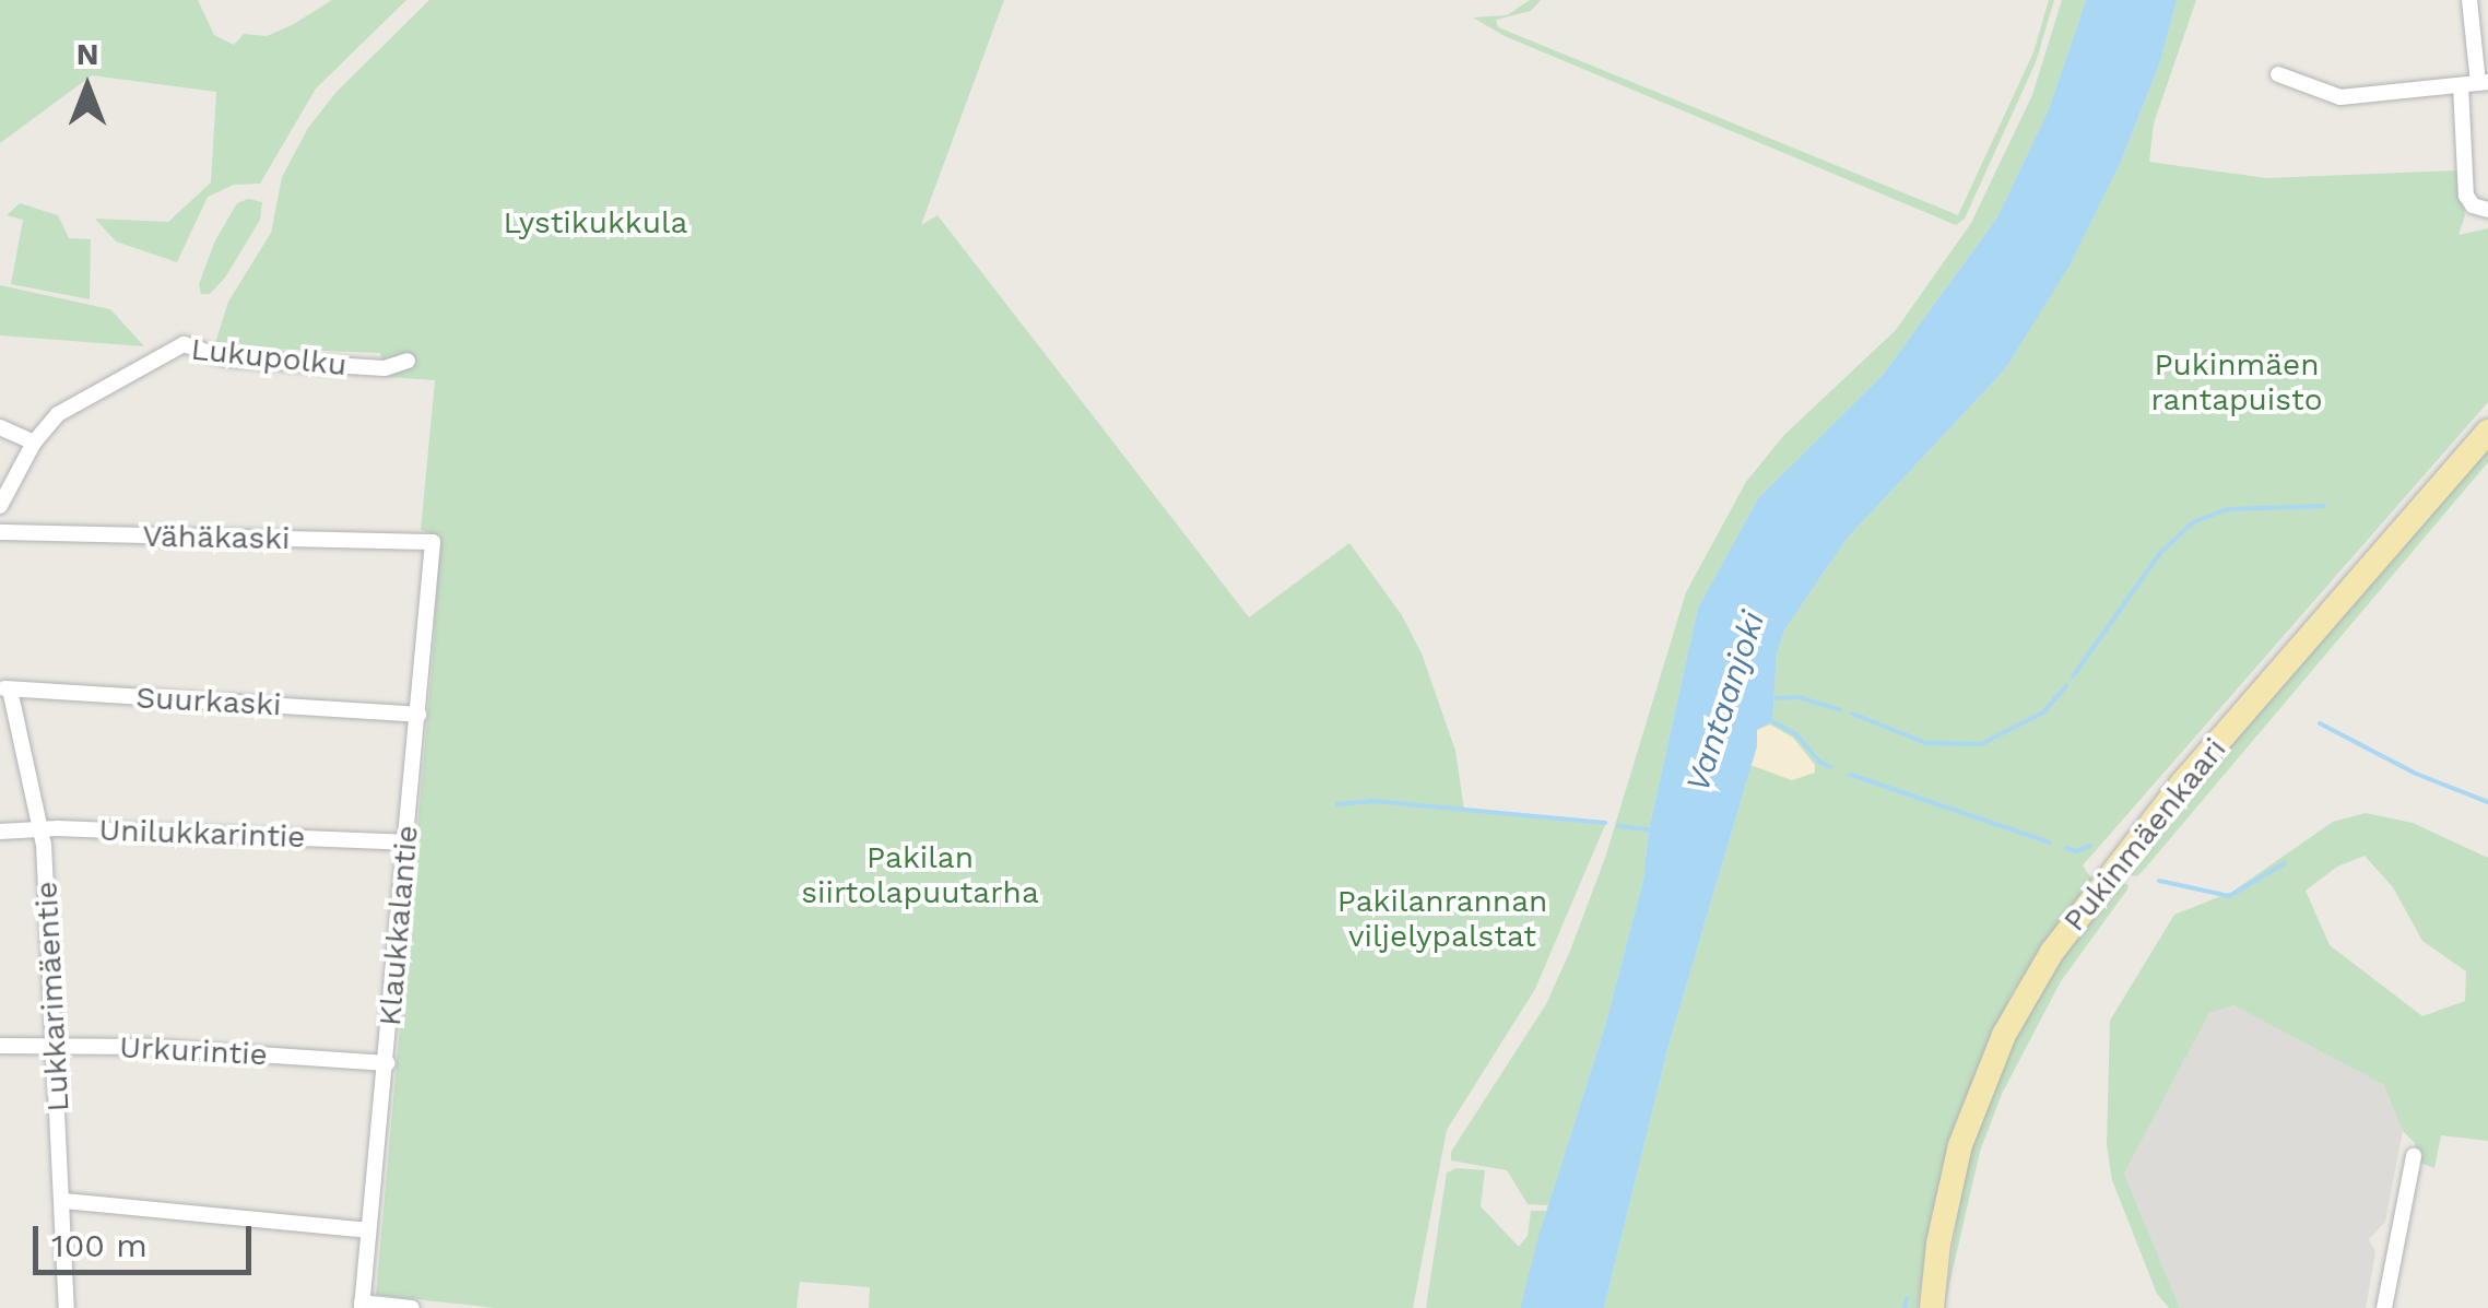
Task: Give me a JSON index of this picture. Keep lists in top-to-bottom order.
{
  "streets": {
    "main road": ["Pukinmäenkaari"],
    "street": [
      "Lukupolku",
      "Vähäkaski",
      "Suurkaski",
      "Unilukkarintie",
      "Klaukkalantie",
      "Lukkarimäentie",
      "Urkurintie"
    ]
  },
  "crossings": [
    ["Vähäkaski", "Klaukkalantie"],
    ["Suurkaski", "Klaukkalantie"],
    ["Suurkaski", "Lukkarimäentie"],
    ["Unilukkarintie", "Klaukkalantie"],
    ["Unilukkarintie", "Lukkarimäentie"],
    ["Klaukkalantie", "Urkurintie"],
    ["Lukkarimäentie", "Urkurintie"]
  ],
  "water": ["Vantaanjoki"],
  "parks": [
    "Lystikukkula",
    "Pukinmäen rantapuisto",
    "Pakilan siirtolapuutarha",
    "Pakilanrannan viljelypalstat"
  ],
  "scale_bar": "100 m",
  "north": "top"
}
